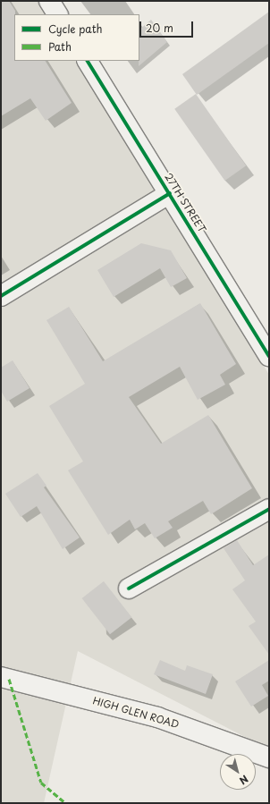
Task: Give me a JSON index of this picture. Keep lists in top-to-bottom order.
{
  "streets": {
    "street": ["27TH STREET", "HIGH GLEN ROAD"]
  },
  "legend": ["Cycle path", "Path"],
  "scale_bar": "20 m",
  "north": "bottom right"
}
